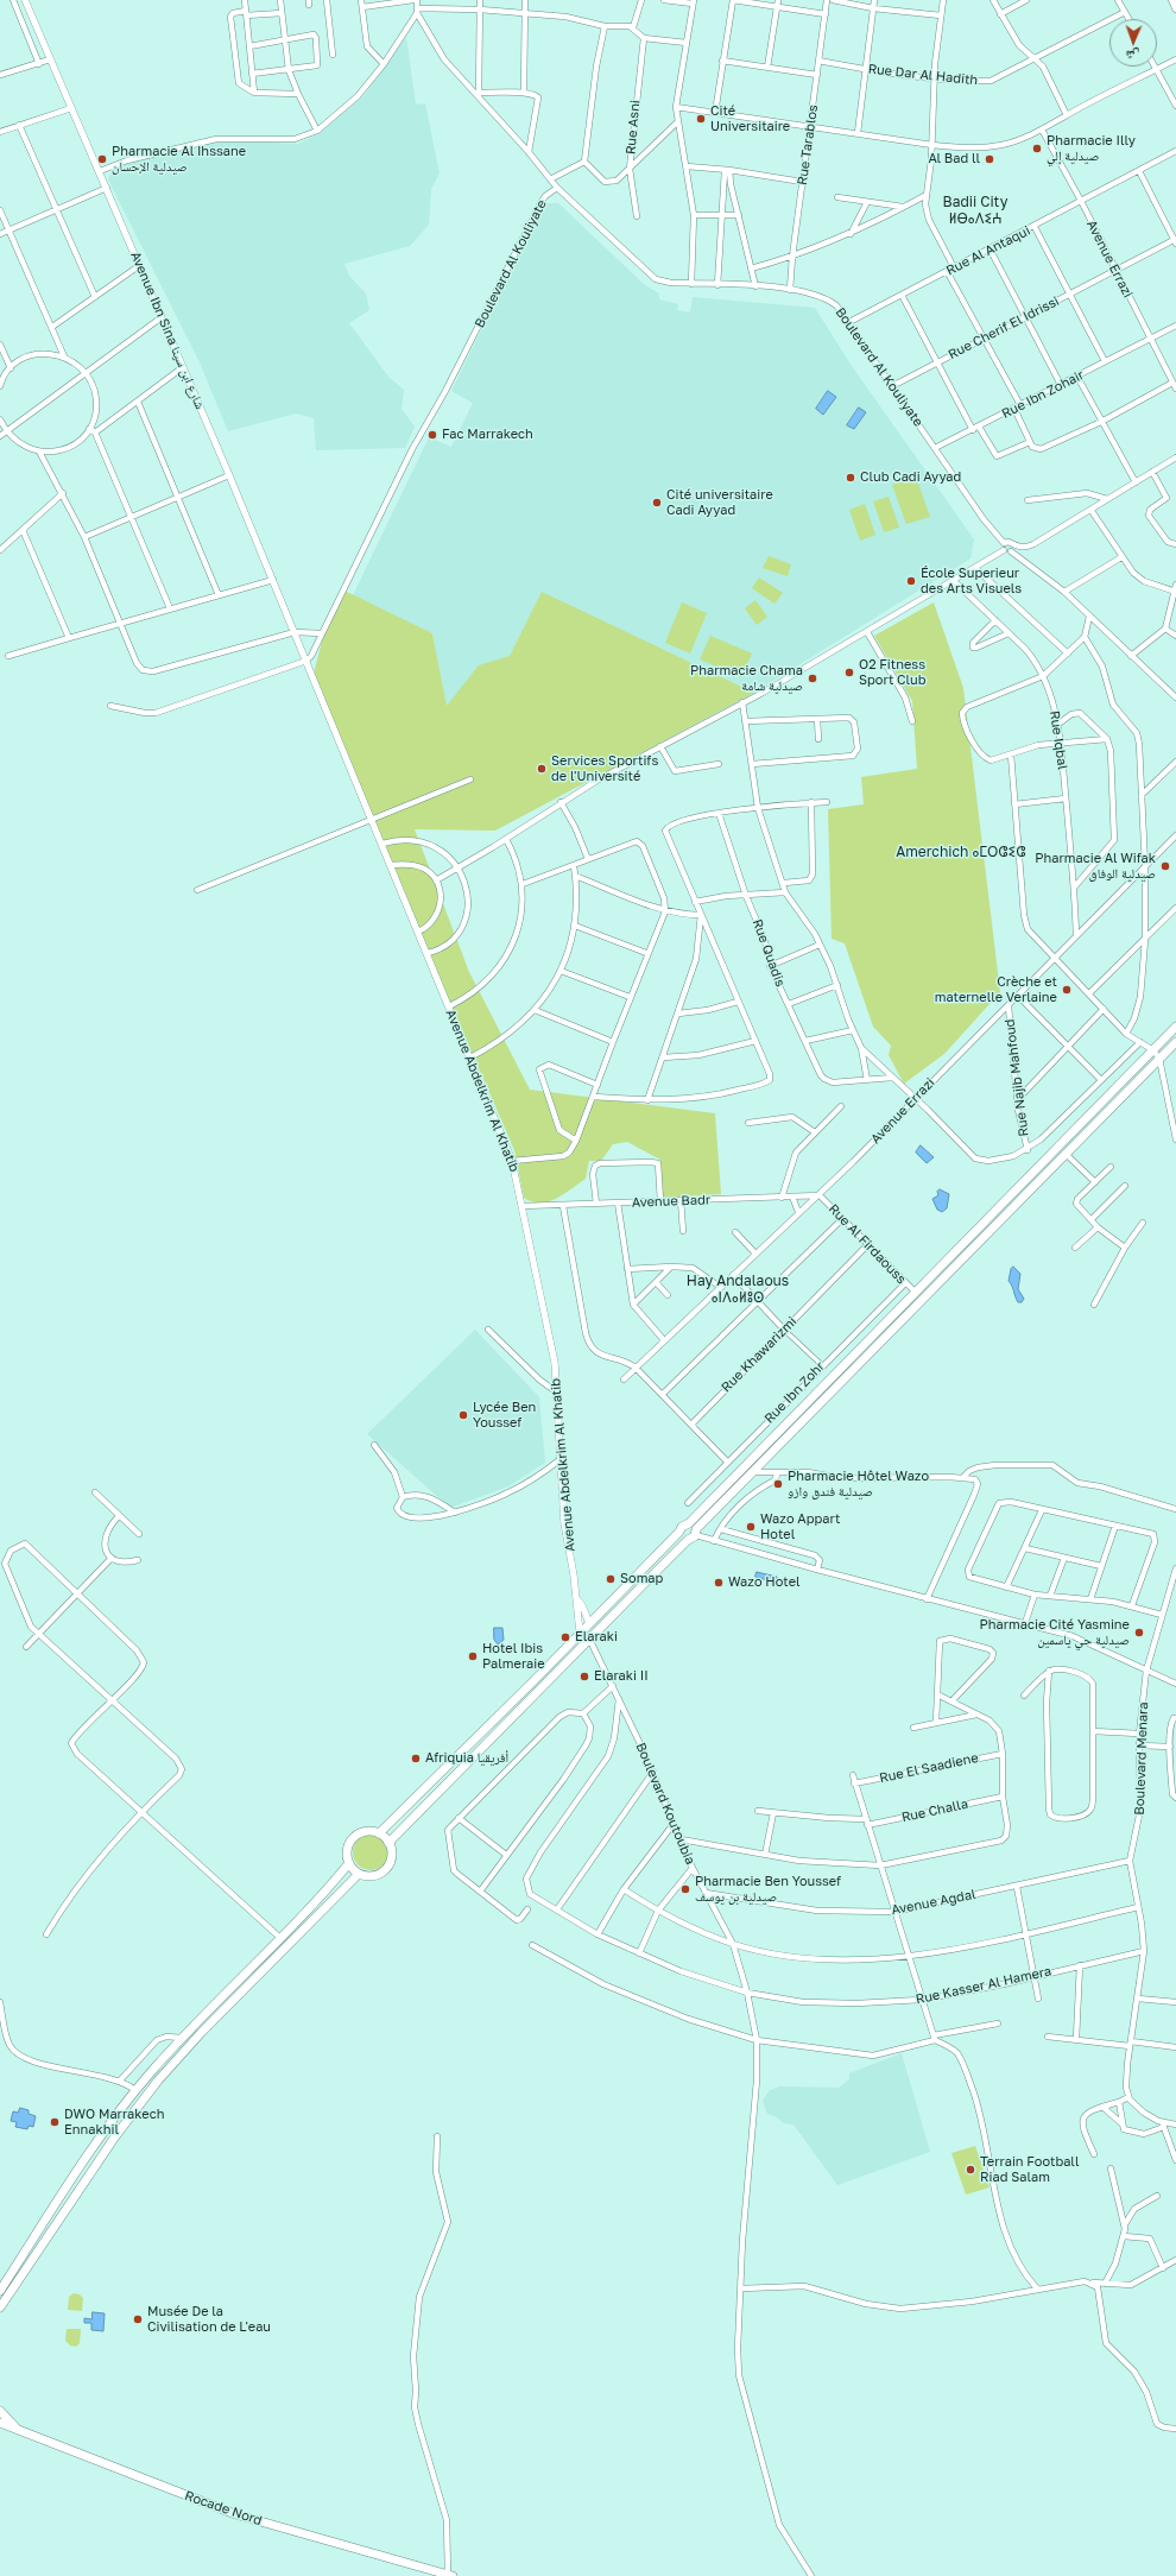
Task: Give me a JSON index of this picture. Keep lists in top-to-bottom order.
{
  "streets": {
    "main road": ["Rocade Nord"],
    "street": [
      "Rue Dar Al Hadith",
      "Rue Asni",
      "Rue Tarablos",
      "Rue Al Antaqui",
      "Avenue Errazi",
      "Boulevard Al Kouliyate",
      "Rue Cherif El Idrissi",
      "Avenue Ibn Sina شارع ابن سينا",
      "Rue Ibn Zohair",
      "Rue Iqbal",
      "Rue Quadis",
      "Rue Najib Mahfoud",
      "Avenue Abdelkrim Al Khatib",
      "Avenue Badr",
      "Rue Al Firdaouss",
      "Rue Khawarizmi",
      "Rue Ibn Zohr",
      "Boulevard Menara",
      "Rue El Saadiene",
      "Boulevard Koutoubia",
      "Rue Challa",
      "Avenue Agdal",
      "Rue Kasser Al Hamera"
    ]
  },
  "crossings": [
    ["Rue Dar Al Hadith", "Rue Tarablos"],
    ["Rue Tarablos", "Boulevard Al Kouliyate"],
    ["Rue Al Antaqui", "Avenue Errazi"],
    ["Rue Al Antaqui", "Boulevard Al Kouliyate"],
    ["Avenue Errazi", "Rue Cherif El Idrissi"],
    ["Avenue Errazi", "Rue Ibn Zohair"],
    ["Avenue Errazi", "Rue Iqbal"],
    ["Avenue Errazi", "Rue Najib Mahfoud"],
    ["Avenue Errazi", "Avenue Badr"],
    ["Avenue Errazi", "Rue Al Firdaouss"],
    ["Boulevard Al Kouliyate", "Rue Cherif El Idrissi"],
    ["Boulevard Al Kouliyate", "Avenue Ibn Sina شارع ابن سينا"],
    ["Boulevard Al Kouliyate", "Rue Ibn Zohair"],
    ["Boulevard Al Kouliyate", "Avenue Abdelkrim Al Khatib"],
    ["Avenue Ibn Sina شارع ابن سينا", "Avenue Abdelkrim Al Khatib"],
    ["Avenue Abdelkrim Al Khatib", "Avenue Badr"],
    ["Avenue Badr", "Rue Al Firdaouss"],
    ["Rue Al Firdaouss", "Rue Khawarizmi"],
    ["Rue Al Firdaouss", "Rue Ibn Zohr"],
    ["Boulevard Menara", "Avenue Agdal"],
    ["Boulevard Menara", "Rue Kasser Al Hamera"],
    ["Boulevard Koutoubia", "Avenue Agdal"],
    ["Boulevard Koutoubia", "Rue Kasser Al Hamera"]
  ],
  "districts": ["Badii City ⵍⴱⴰⴷⵉⵄ", "Amerchich ⴰⵎⵔⵛⵉⵛ", "Hay Andalaous ⴰⵏⴷⴰⵍⵓⵙ"],
  "places": [
    "Cité Universitaire",
    "Pharmacie Illy صيدلية إلي",
    "Pharmacie Al Ihssane صيدلية الإحسان",
    "Al Bad ll",
    "Fac Marrakech",
    "Club Cadi Ayyad",
    "Cité universitaire Cadi Ayyad",
    "École Superieur des Arts Visuels",
    "O2 Fitness Sport Club",
    "Pharmacie Chama صيدلية شامة",
    "Services Sportifs de l'Université",
    "Pharmacie Al Wifak صيدلية الوفاق",
    "Crèche et maternelle Verlaine",
    "Lycée Ben Youssef",
    "Pharmacie Hôtel Wazo صيدلية فندق وازو",
    "Wazo Appart Hotel",
    "Somap",
    "Wazo Hotel",
    "Pharmacie Cité Yasmine صيدلية حي ياسمين",
    "Elaraki",
    "Hotel Ibis Palmeraie",
    "Elaraki II",
    "Afriquia أفريقيا",
    "Pharmacie Ben Youssef صيدلية بن يوسف",
    "DWO Marrakech Ennakhil",
    "Terrain Football Riad Salam",
    "Musée De la Civilisation de L'eau"
  ],
  "north": "bottom"
}
